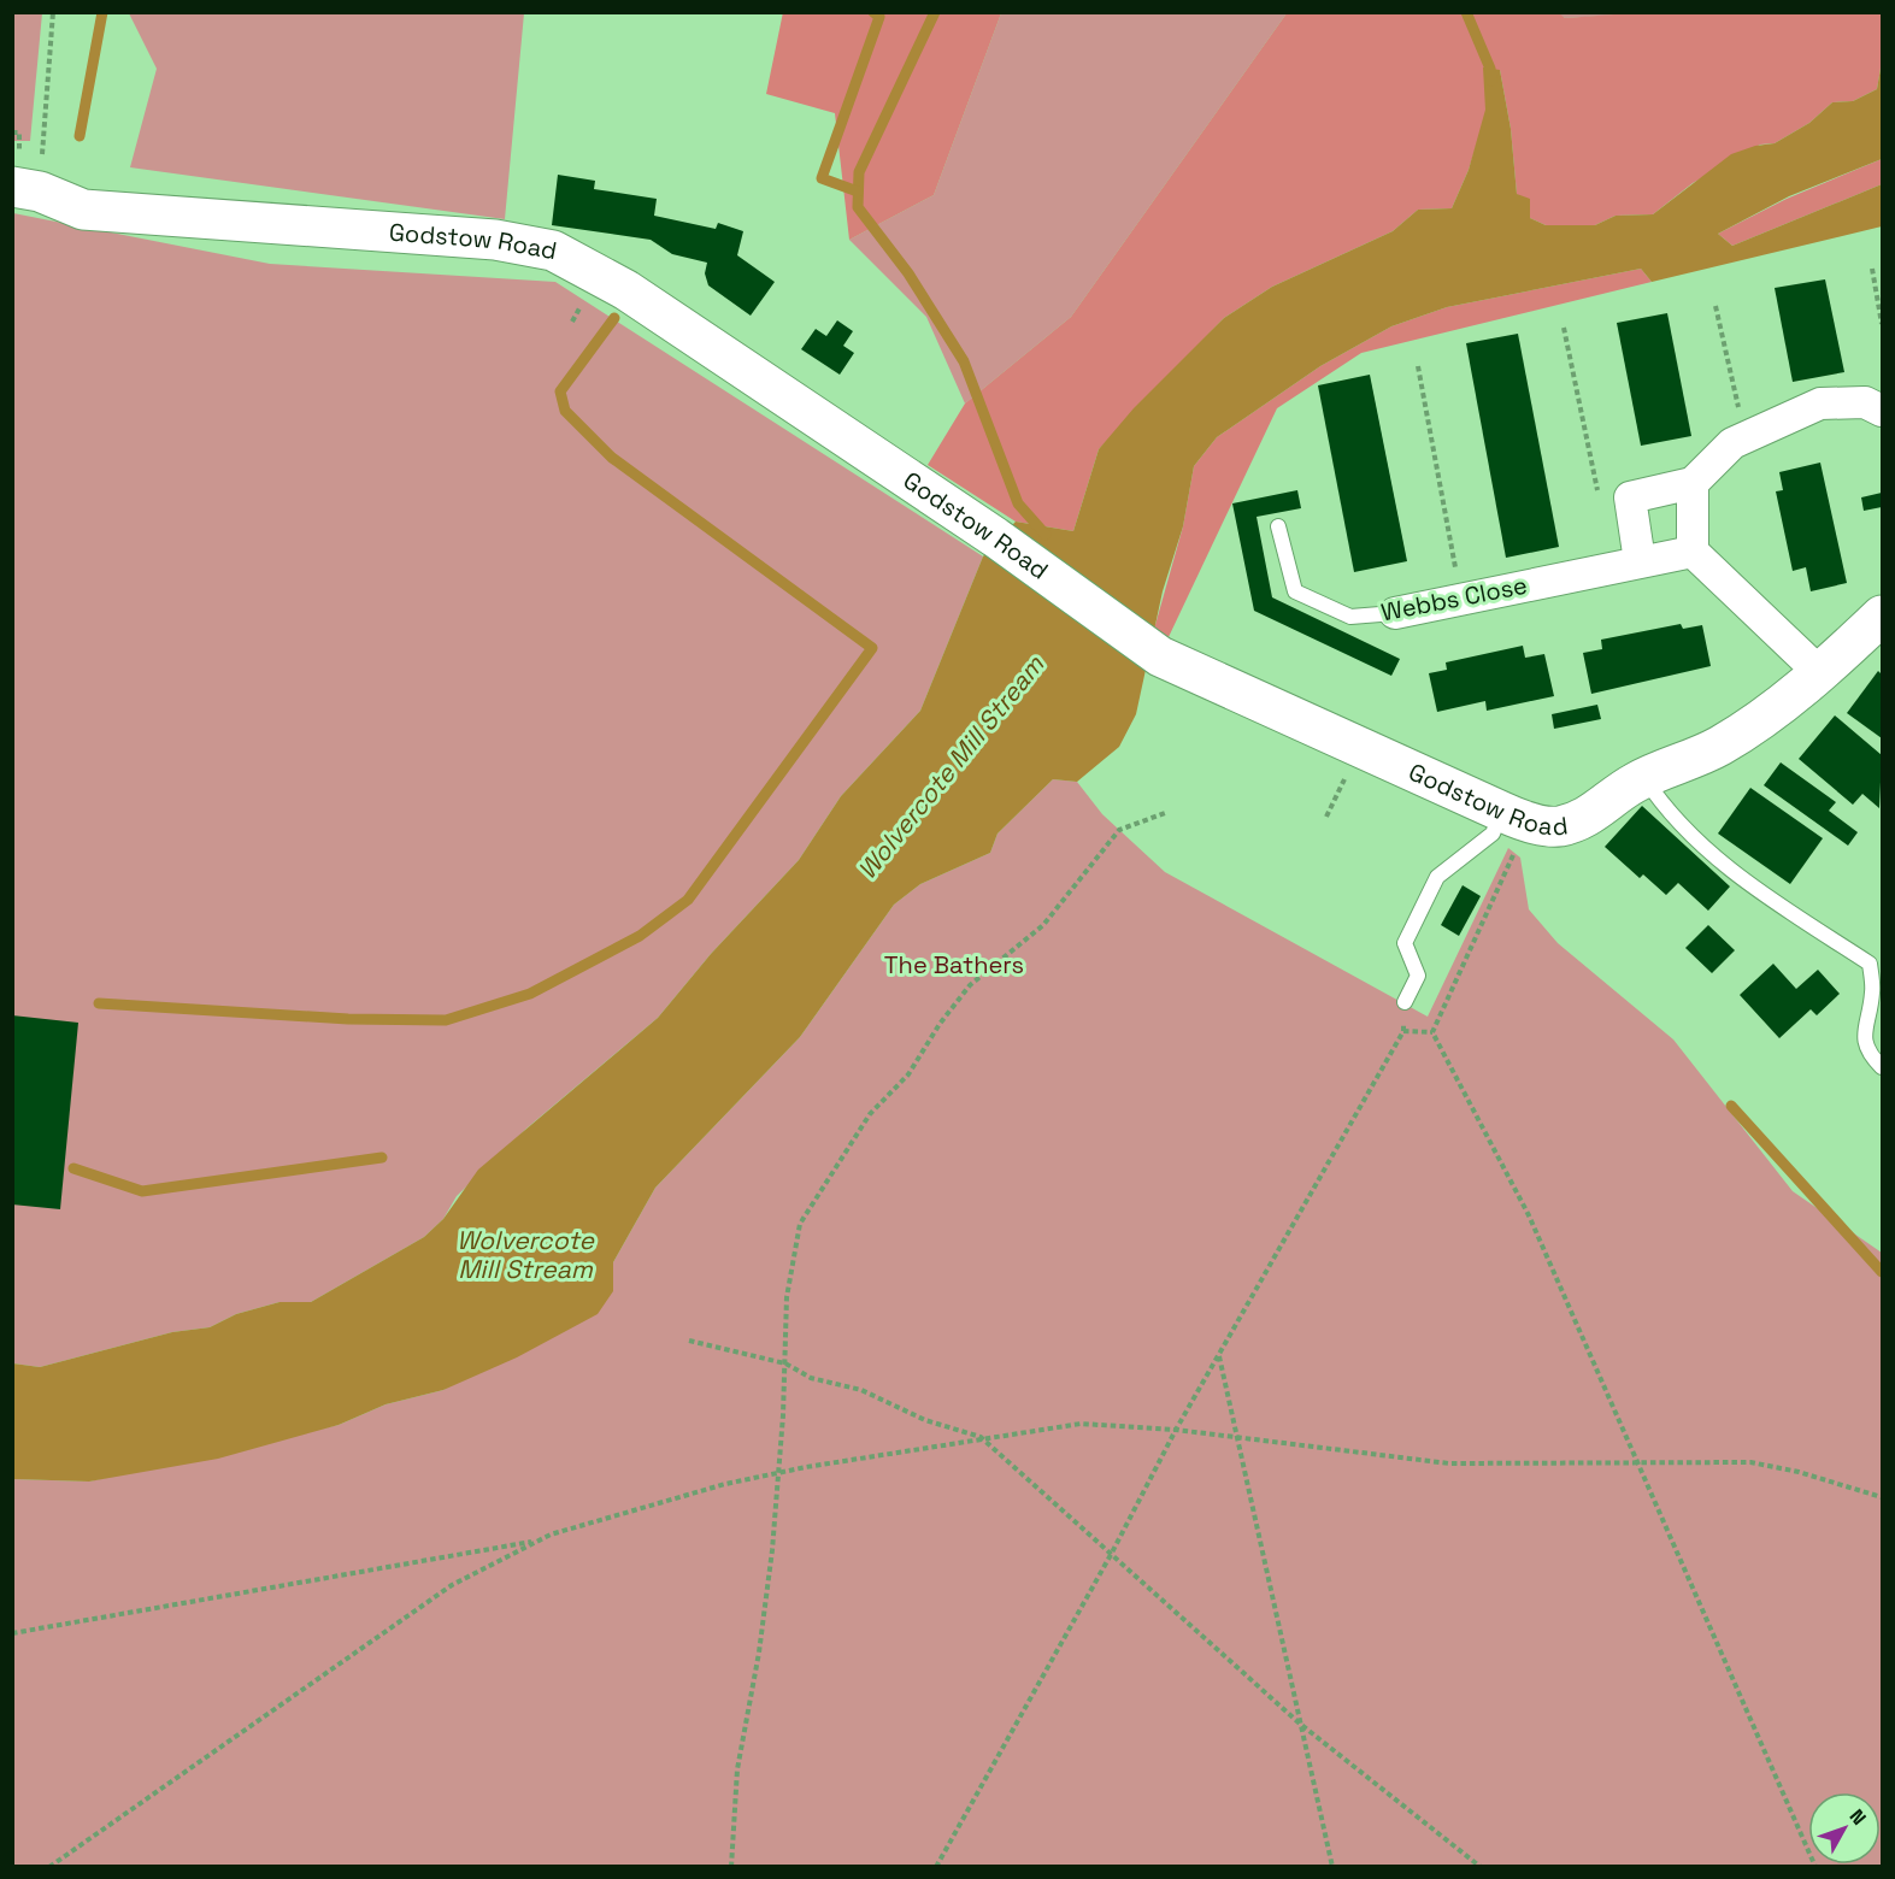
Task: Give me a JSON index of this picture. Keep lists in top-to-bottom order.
{
  "streets": {
    "street": ["Godstow Road", "Webbs Close"]
  },
  "water": ["Wolvercote Mill Stream"],
  "parks": ["The Bathers"],
  "north": "top right"
}
